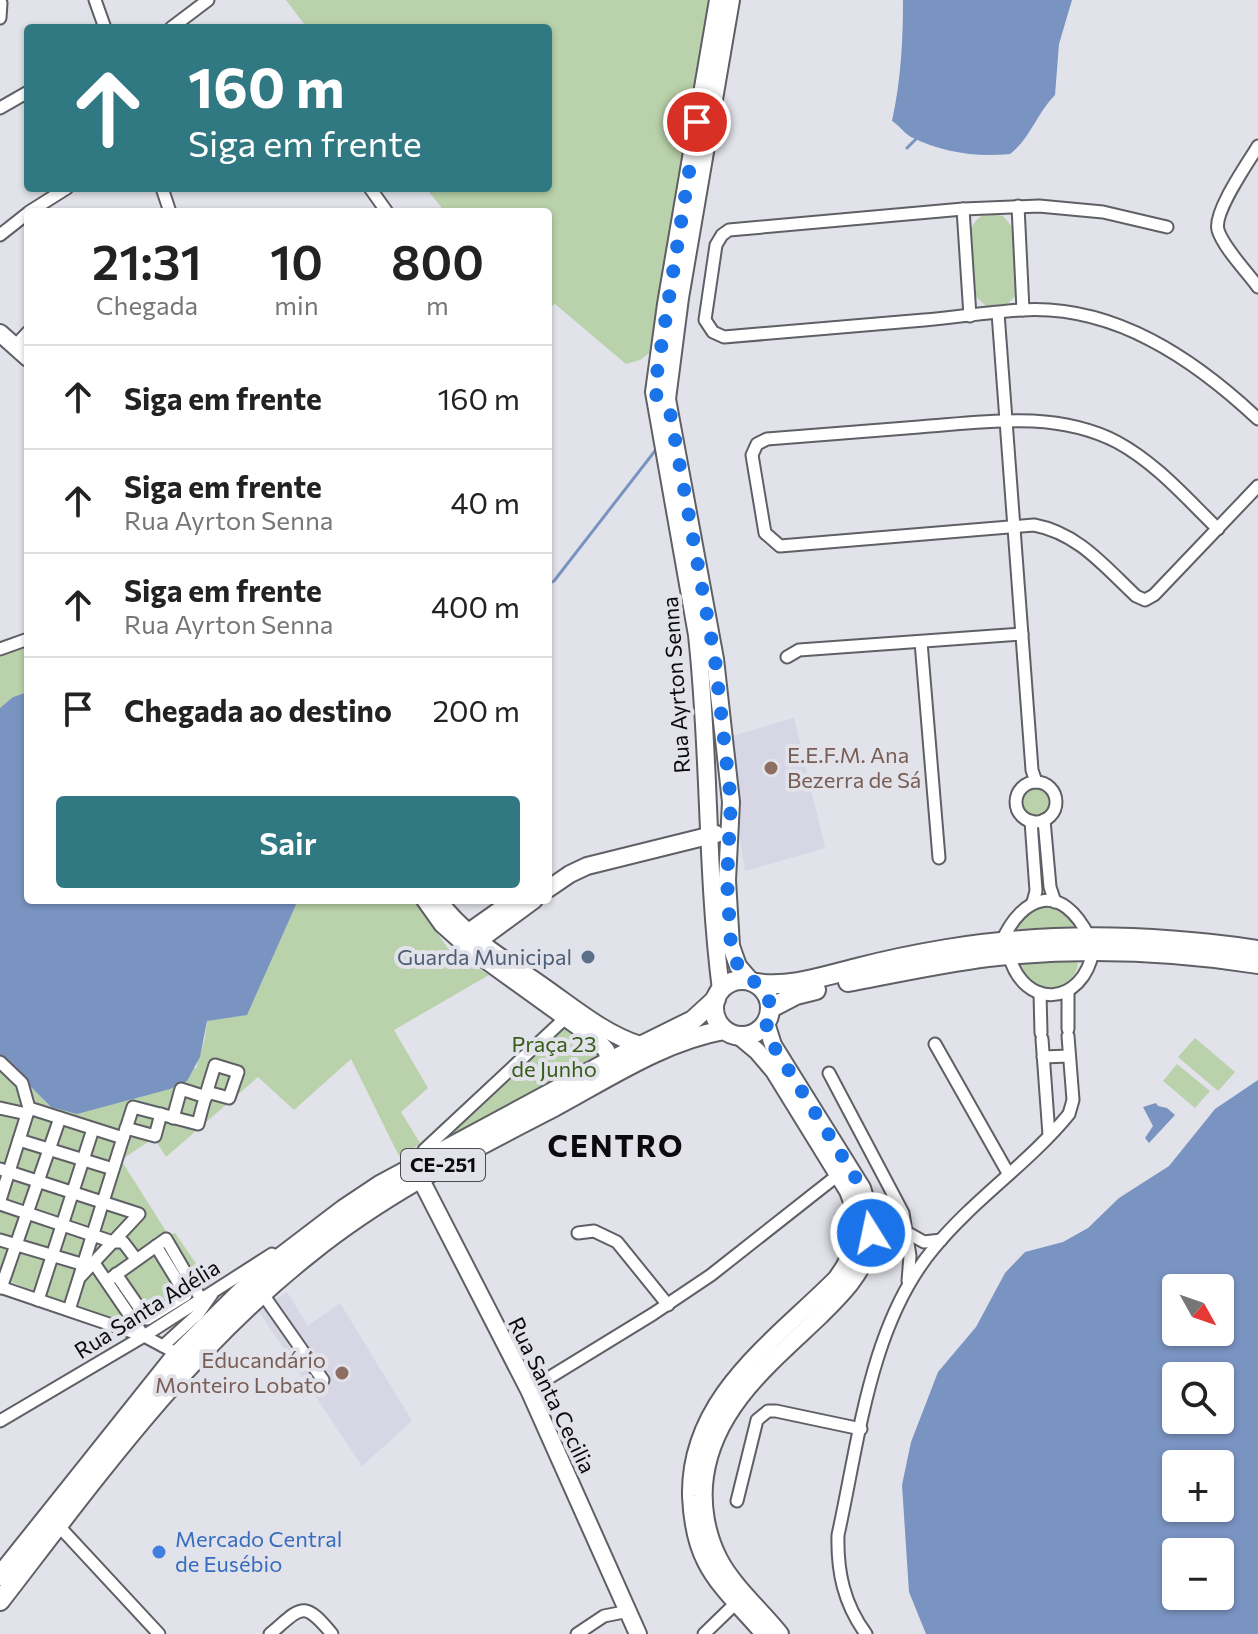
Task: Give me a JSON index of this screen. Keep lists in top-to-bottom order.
{
  "streets": {
    "main road": ["CE-251"],
    "street": ["Rua Ayrton Senna", "Rua Santa Adélia", "Rua Santa Cecilia"]
  },
  "crossings": [
    ["Rua Ayrton Senna", "CE-251"],
    ["CE-251", "Rua Santa Adélia"],
    ["CE-251", "Rua Santa Cecilia"]
  ],
  "districts": ["CENTRO"],
  "parks": ["Praça 23 de Junho"],
  "places": [
    "E.E.F.M. Ana Bezerra de Sá",
    "Guarda Municipal",
    "Educandário Monteiro Lobato",
    "Mercado Central de Eusébio"
  ],
  "north": "bottom right",
  "page": {
    "turn": ["160 m", "Siga em frente"],
    "eta": [
      "21:31",
      "Chegada",
      "10",
      "min",
      "800",
      "m"
    ],
    "list": [
      {
        "name": "Siga em frente",
        "value": "160 m"
      },
      {
        "name": "Siga em frente",
        "note": "Rua Ayrton Senna",
        "value": "40 m"
      },
      {
        "name": "Siga em frente",
        "note": "Rua Ayrton Senna",
        "value": "400 m"
      },
      {
        "name": "Chegada ao destino",
        "value": "200 m"
      }
    ],
    "buttons": "Sair",
    "map_buttons": ["+", "−"]
  }
}
